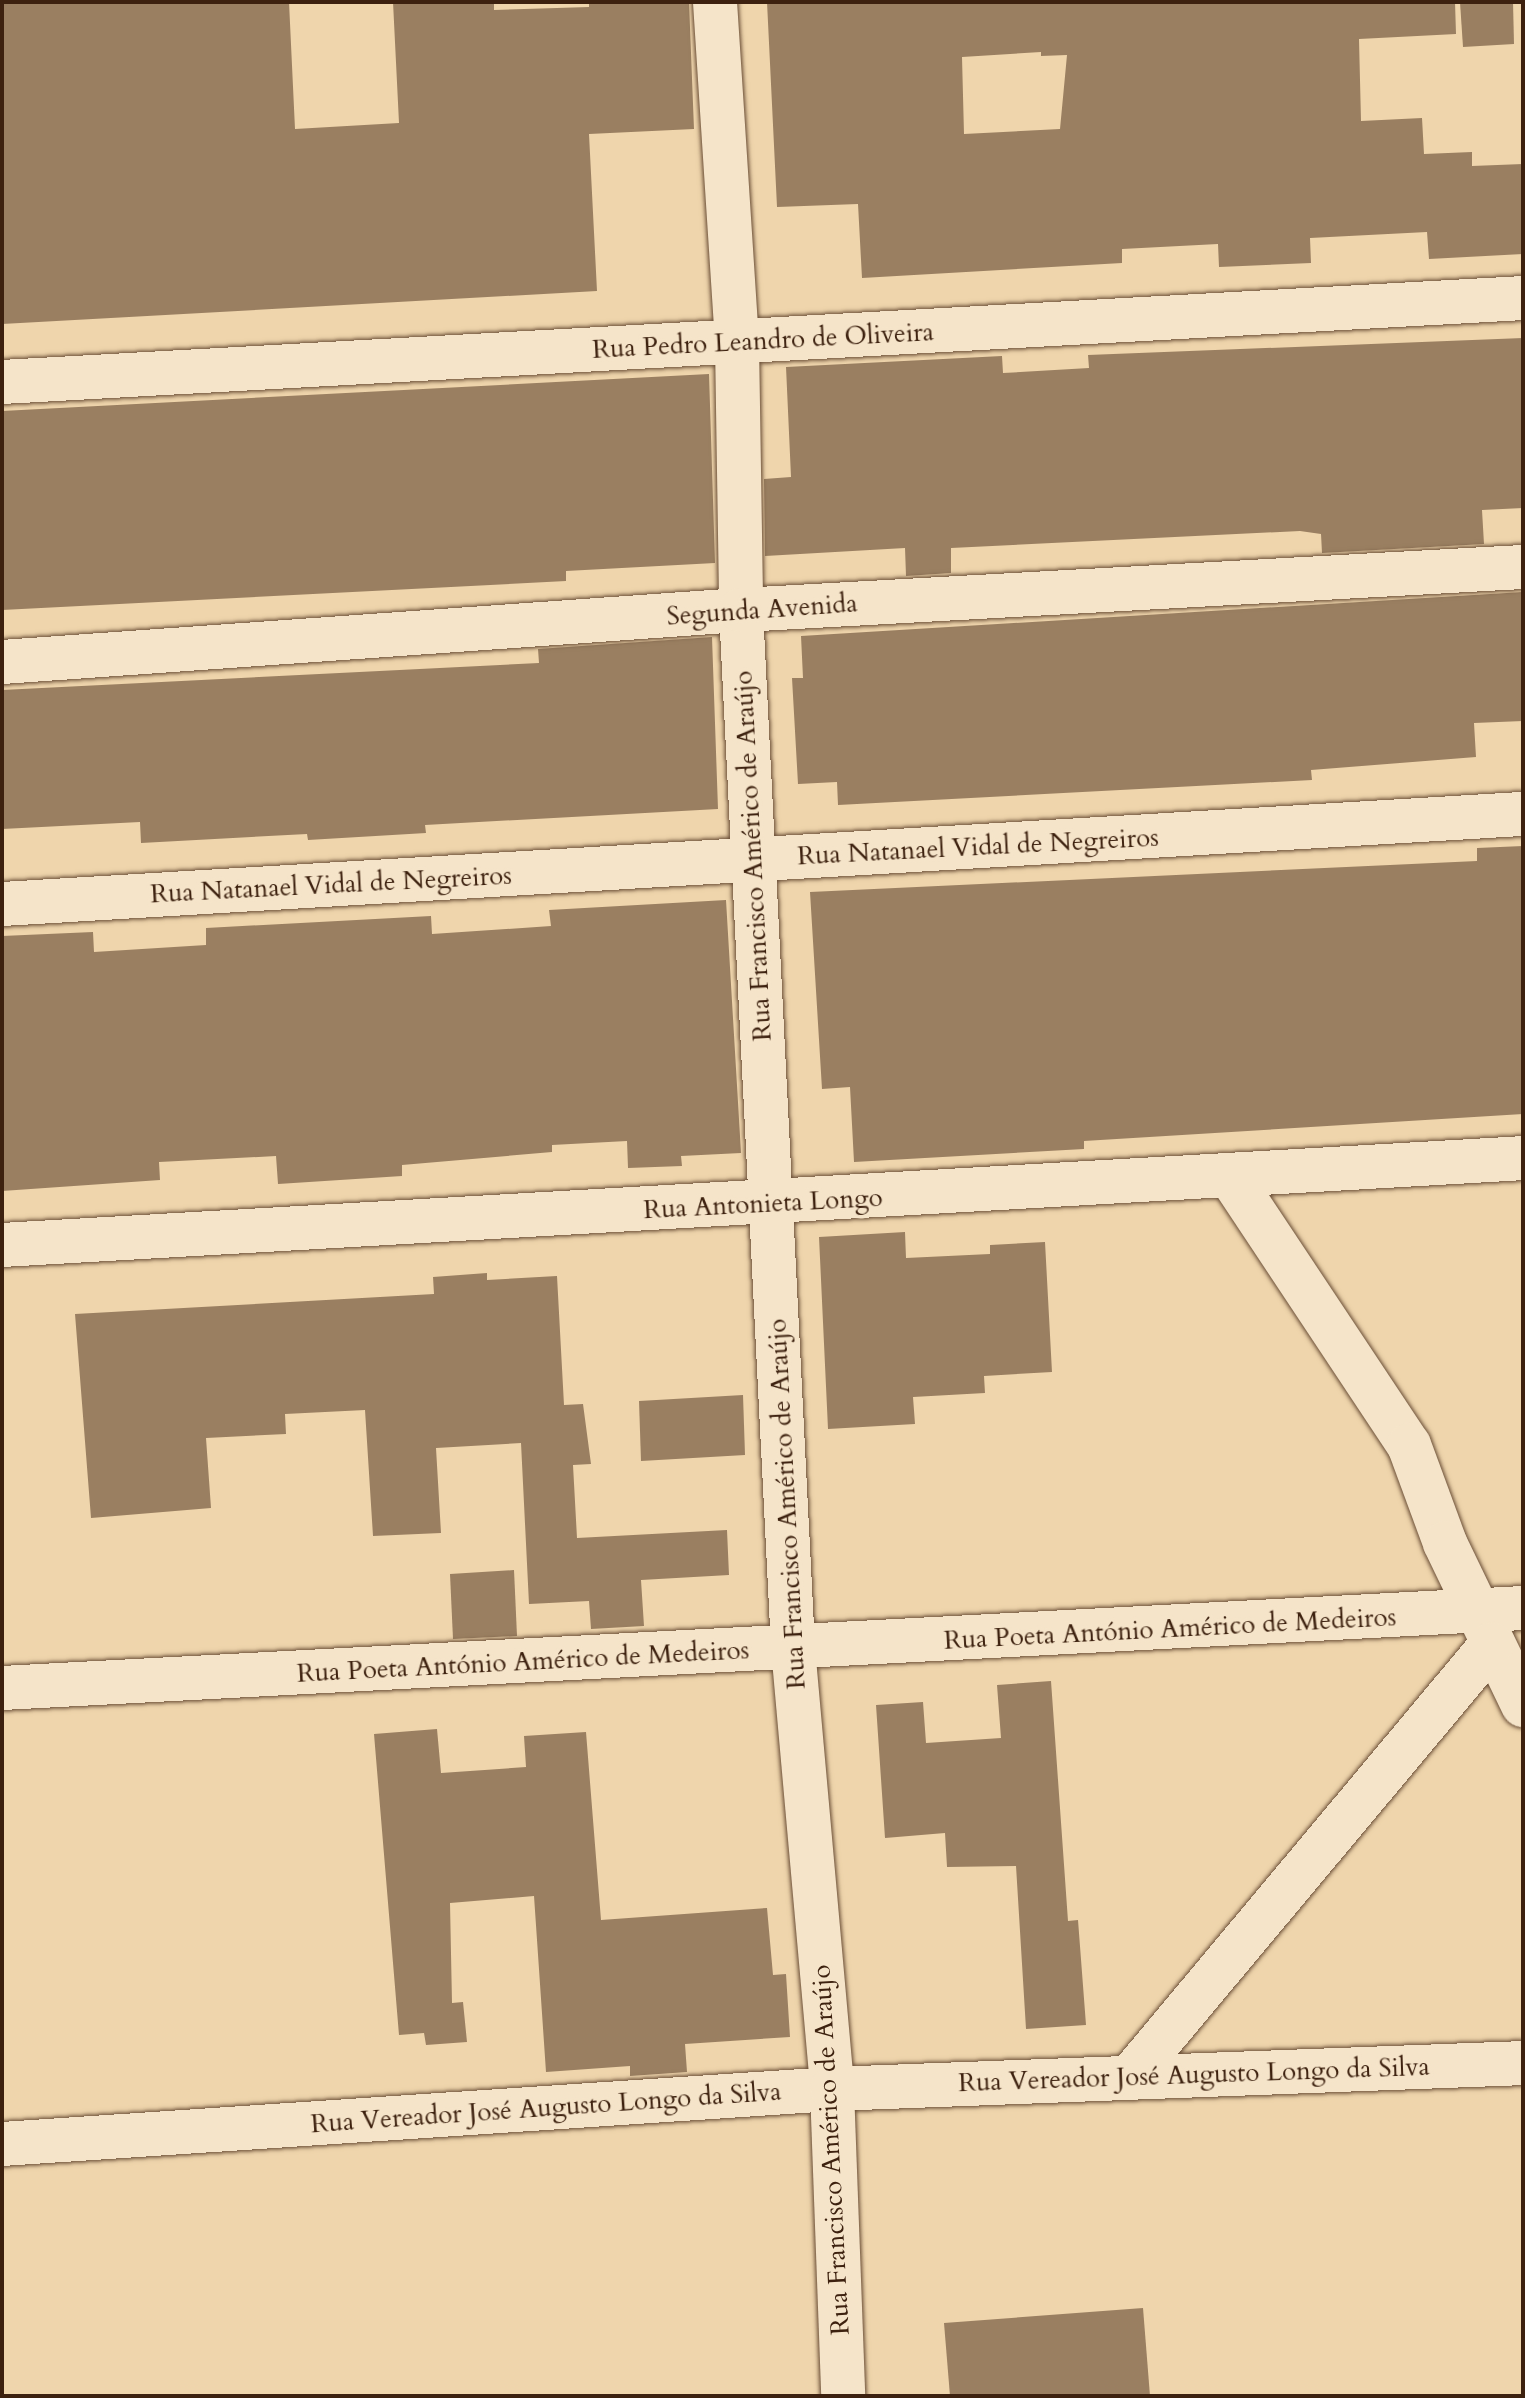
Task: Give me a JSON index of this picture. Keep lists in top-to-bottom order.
{
  "streets": {
    "street": [
      "Rua Pedro Leandro de Oliveira",
      "Segunda Avenida",
      "Rua Natanael Vidal de Negreiros",
      "Rua Francisco Américo de Araújo",
      "Rua Antonieta Longo",
      "Rua Poeta António Américo de Medeiros",
      "Rua Vereador José Augusto Longo da Silva"
    ]
  },
  "crossings": [
    ["Rua Pedro Leandro de Oliveira", "Rua Francisco Américo de Araújo"],
    ["Segunda Avenida", "Rua Francisco Américo de Araújo"],
    ["Rua Natanael Vidal de Negreiros", "Rua Francisco Américo de Araújo"],
    ["Rua Francisco Américo de Araújo", "Rua Antonieta Longo"],
    ["Rua Francisco Américo de Araújo", "Rua Poeta António Américo de Medeiros"],
    ["Rua Francisco Américo de Araújo", "Rua Vereador José Augusto Longo da Silva"]
  ]
}
